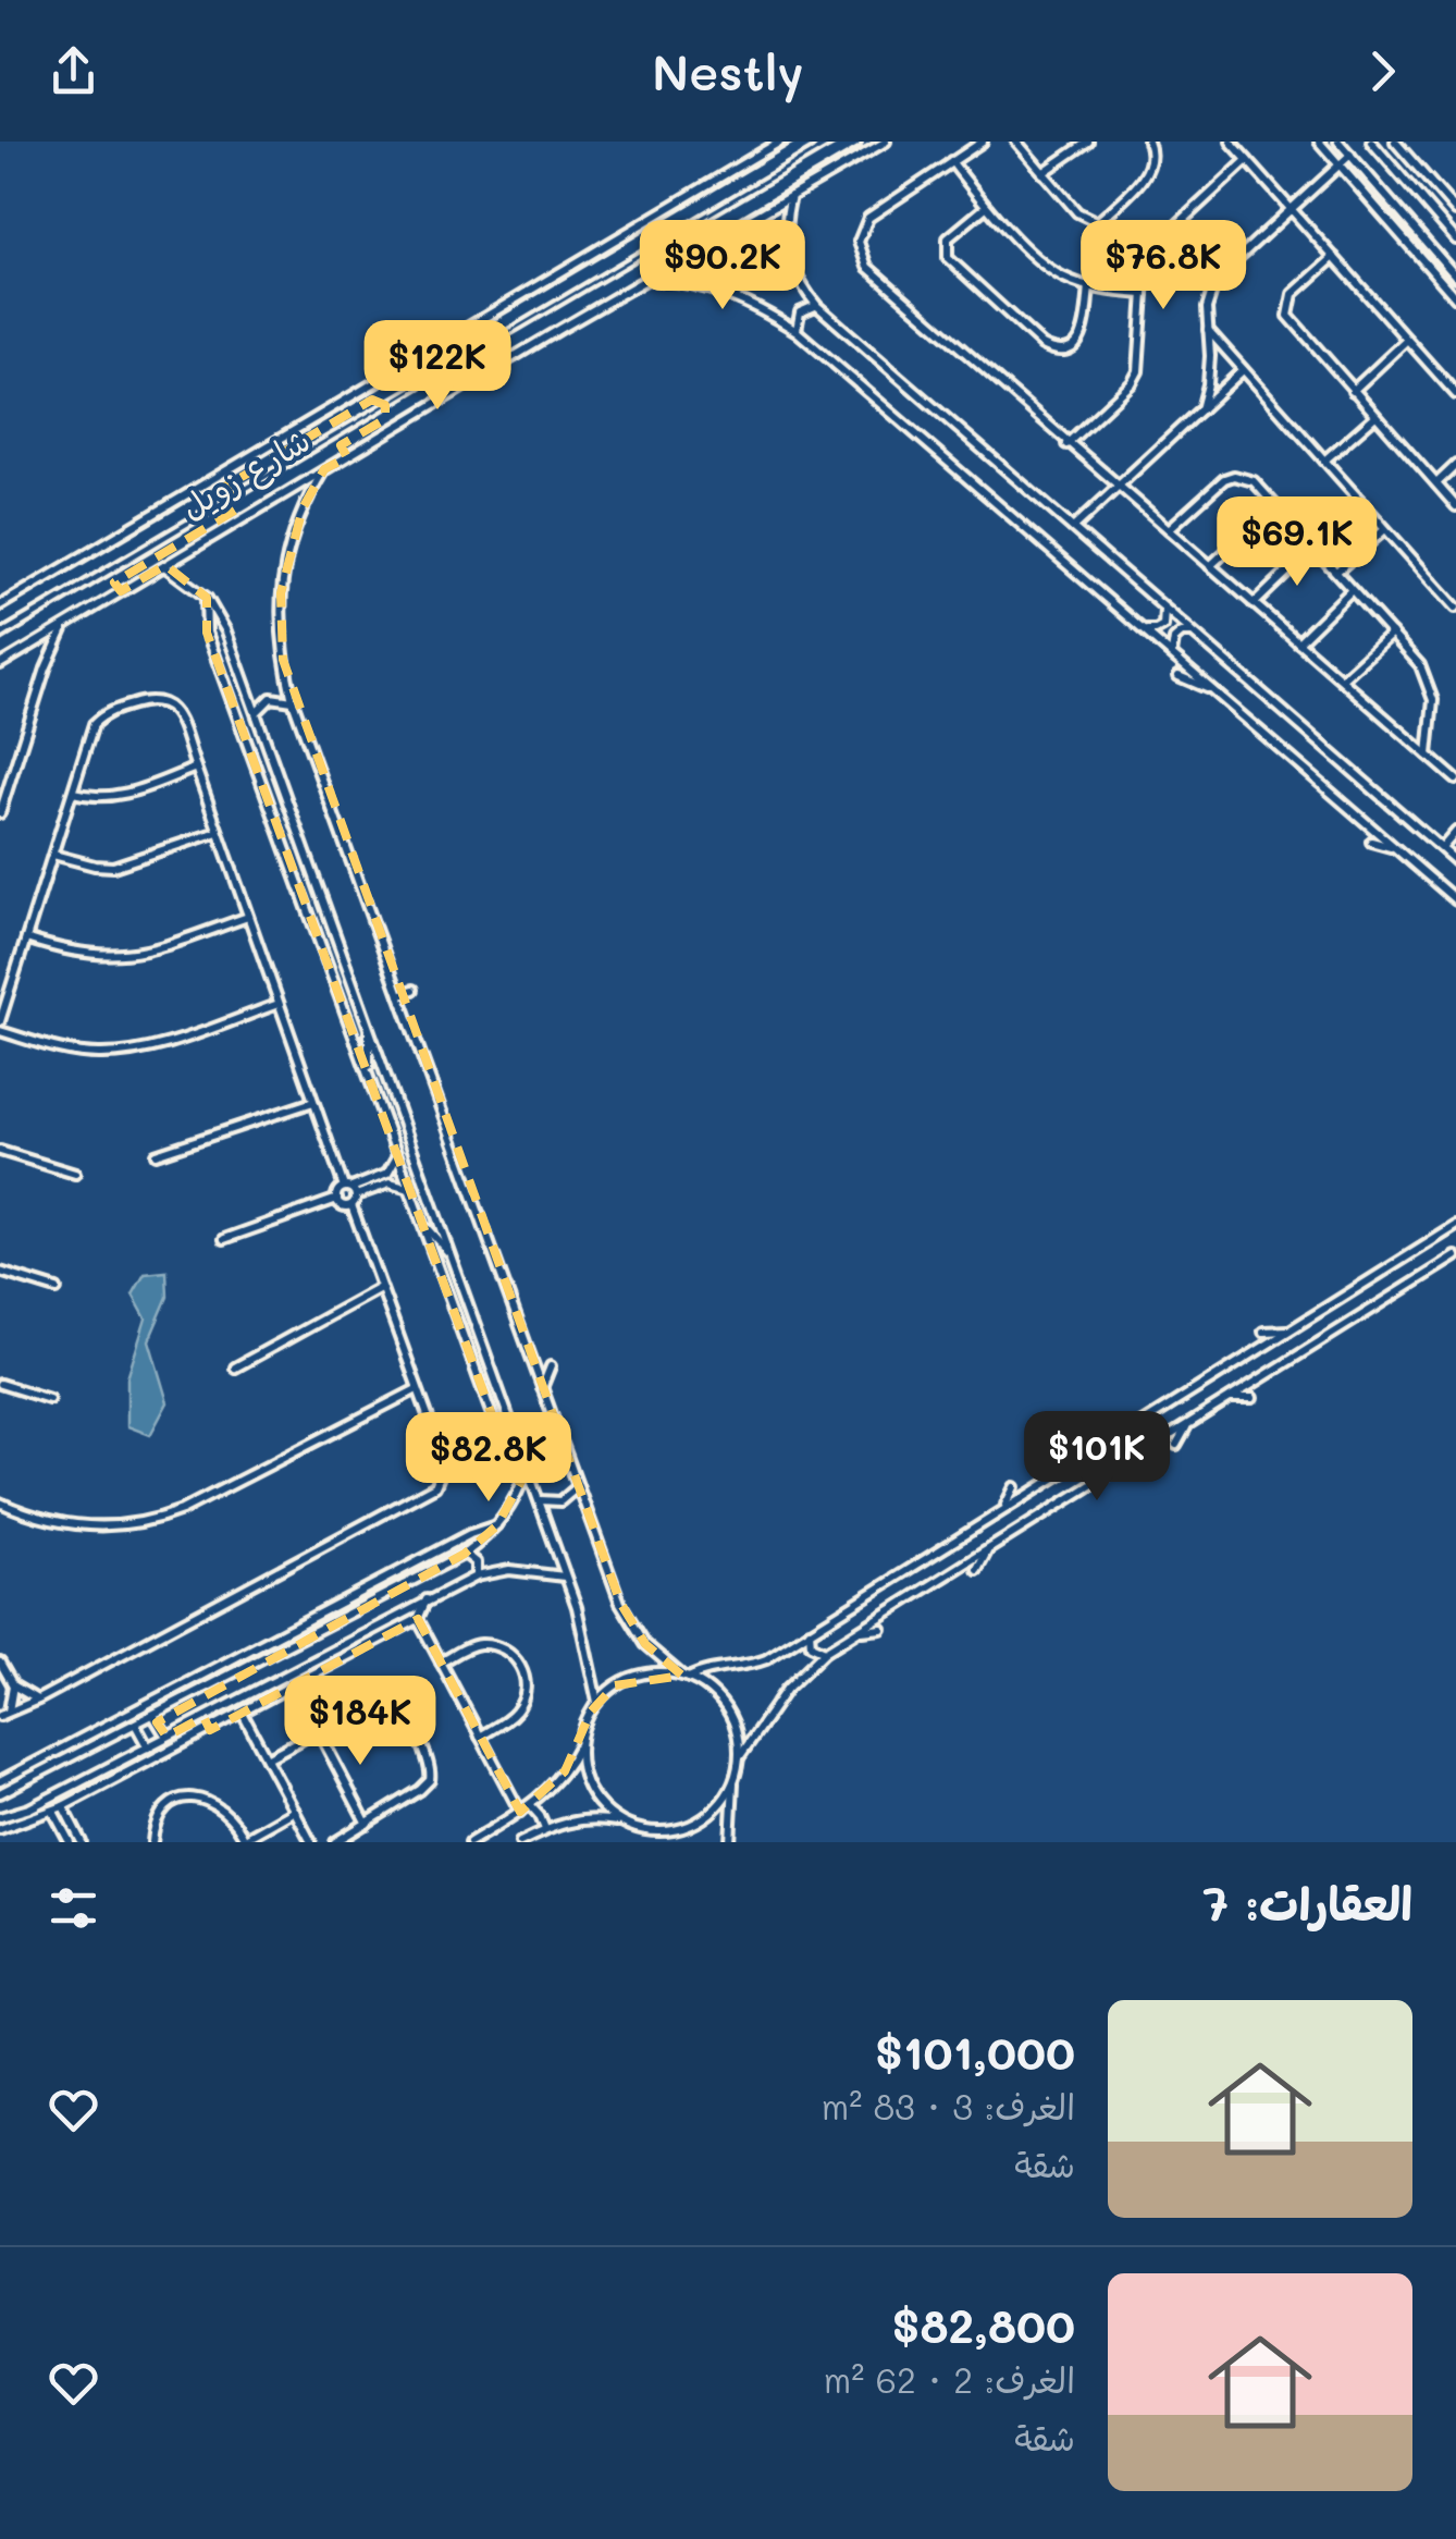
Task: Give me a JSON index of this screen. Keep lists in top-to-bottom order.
{
  "streets": {
    "main road": ["شارع زويل"]
  },
  "page": {
    "header": "Nestly",
    "price": [
      "$90.2K",
      "$76.8K",
      "$122K",
      "$69.1K",
      "$101K",
      "$82.8K",
      "$184K"
    ],
    "heading": "العقارات: 7",
    "list": [
      {
        "name": "$101,000",
        "note": "الغرف: 3 · 83 m² · شقة"
      },
      {
        "name": "$82,800",
        "note": "الغرف: 2 · 62 m² · شقة"
      }
    ]
  }
}
